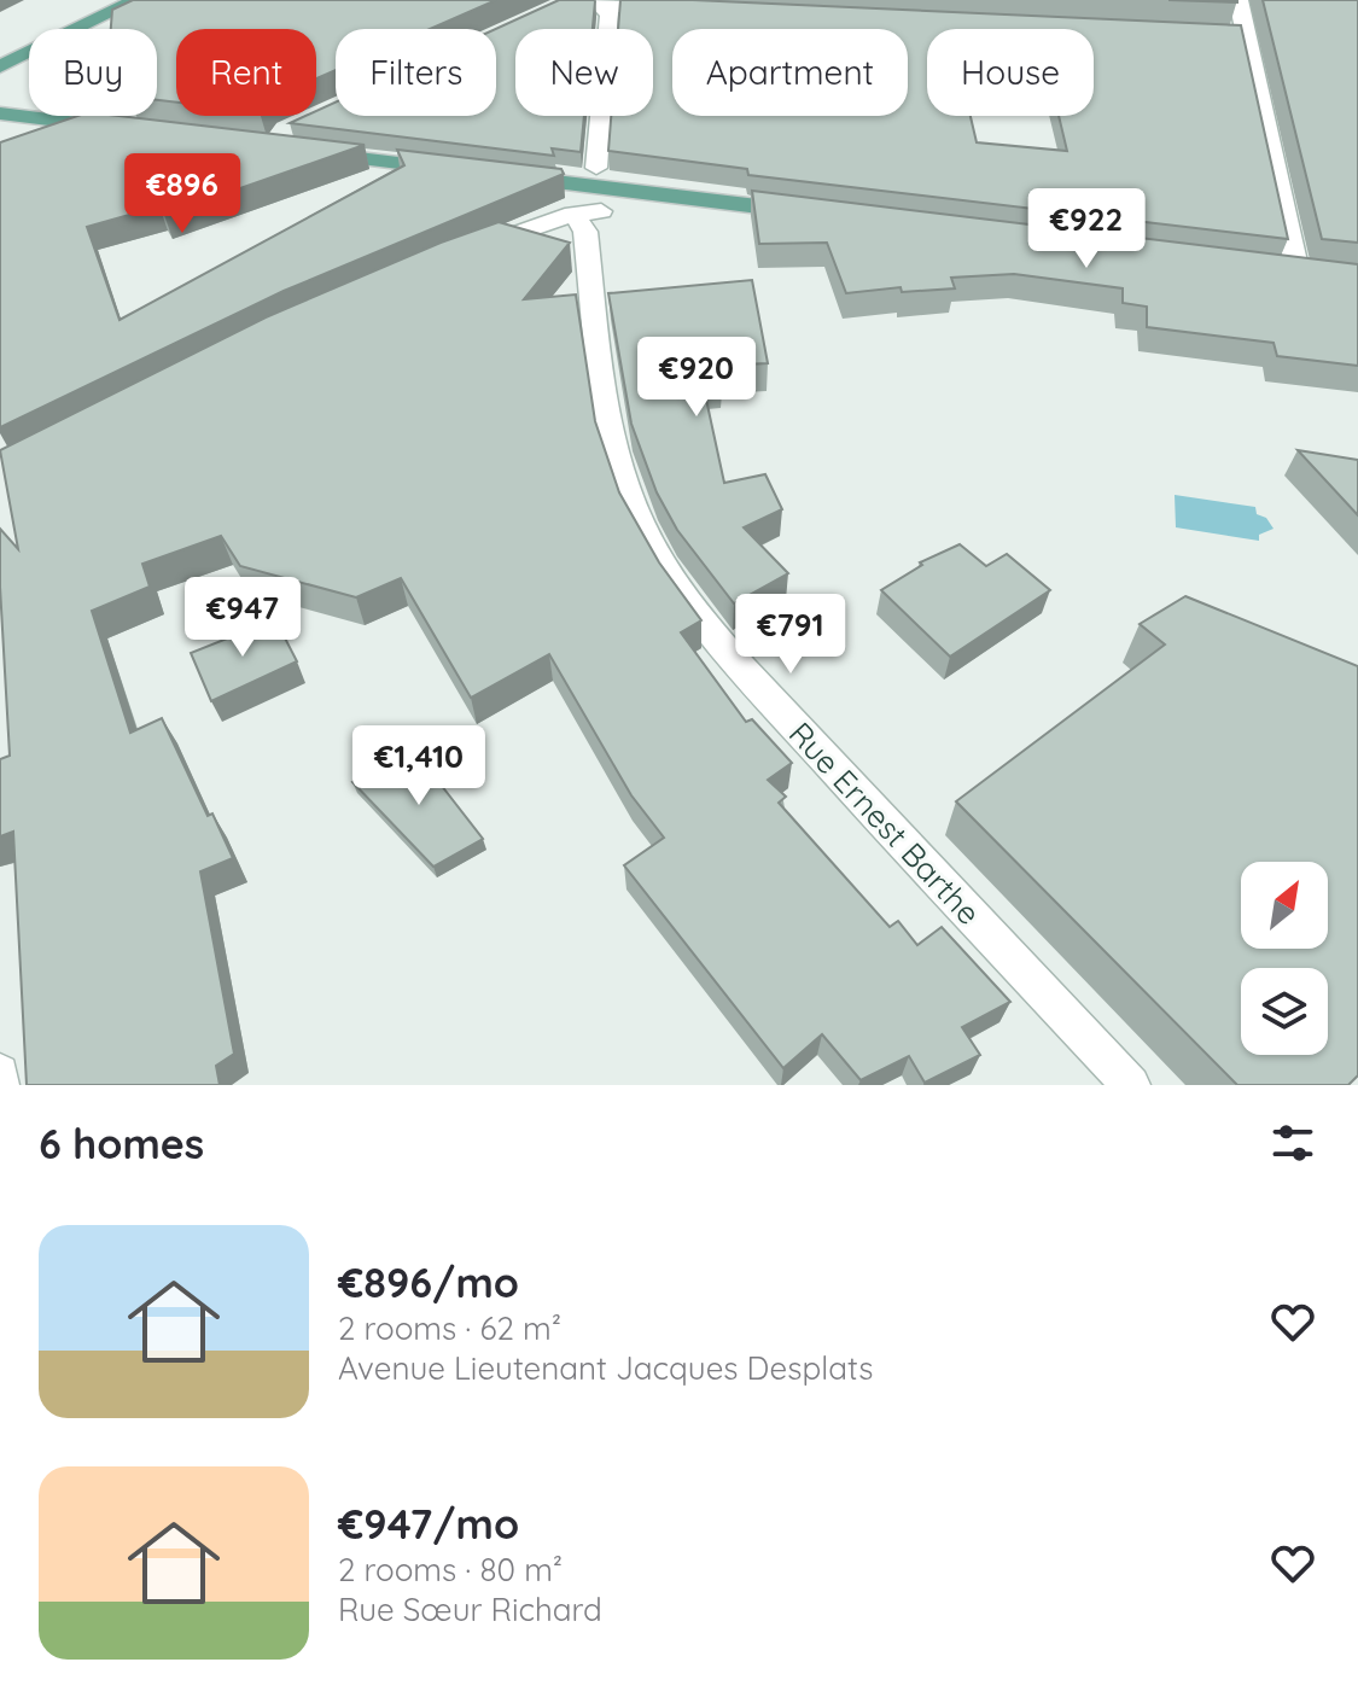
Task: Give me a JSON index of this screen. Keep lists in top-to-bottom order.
{
  "streets": {
    "street": ["Rue Ernest Barthe"]
  },
  "north": "top right",
  "page": {
    "chip": [
      "Buy",
      "Rent",
      "Filters",
      "New",
      "Apartment",
      "House"
    ],
    "price": [
      "€896",
      "€922",
      "€920",
      "€947",
      "€791",
      "€1,410"
    ],
    "heading": "6 homes",
    "list": [
      {
        "name": "€896/mo",
        "note": "2 rooms · 62 m² · Avenue Lieutenant Jacques Desplats"
      },
      {
        "name": "€947/mo",
        "note": "2 rooms · 80 m² · Rue Sœur Richard"
      }
    ]
  }
}
